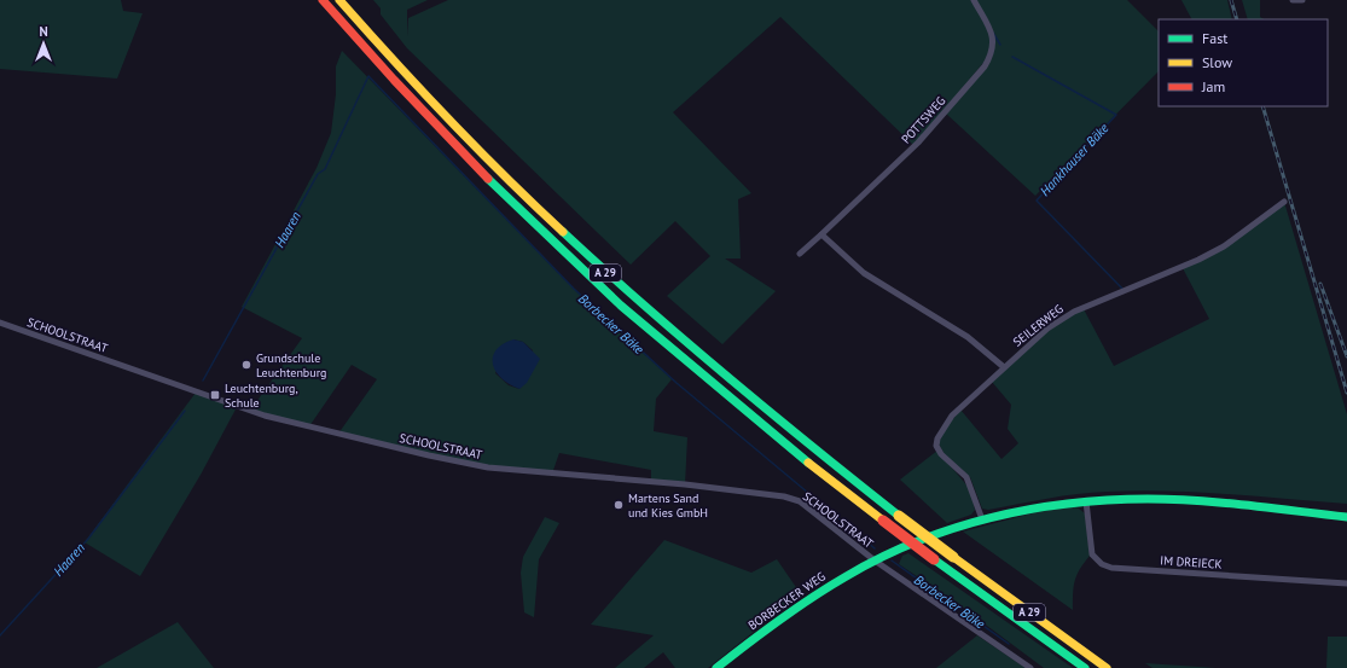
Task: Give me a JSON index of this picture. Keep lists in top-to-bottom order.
{
  "streets": {
    "main road": ["A 29", "BORBECKER WEG"],
    "street": [
      "POTTSWEG",
      "SEILERWEG",
      "SCHOOLSTRAAT",
      "IM DREIECK"
    ]
  },
  "crossings": [
    ["SEILERWEG", "BORBECKER WEG"],
    ["SCHOOLSTRAAT", "BORBECKER WEG"],
    ["IM DREIECK", "BORBECKER WEG"]
  ],
  "water": ["Hankhauser Bäke", "Haaren", "Borbecker Bäke"],
  "places": {
    "other": ["Grundschule Leuchtenburg", "Martens Sand und Kies GmbH"],
    "transit": ["Leuchtenburg, Schule"]
  },
  "legend": ["Fast", "Slow", "Jam"],
  "north": "top"
}
